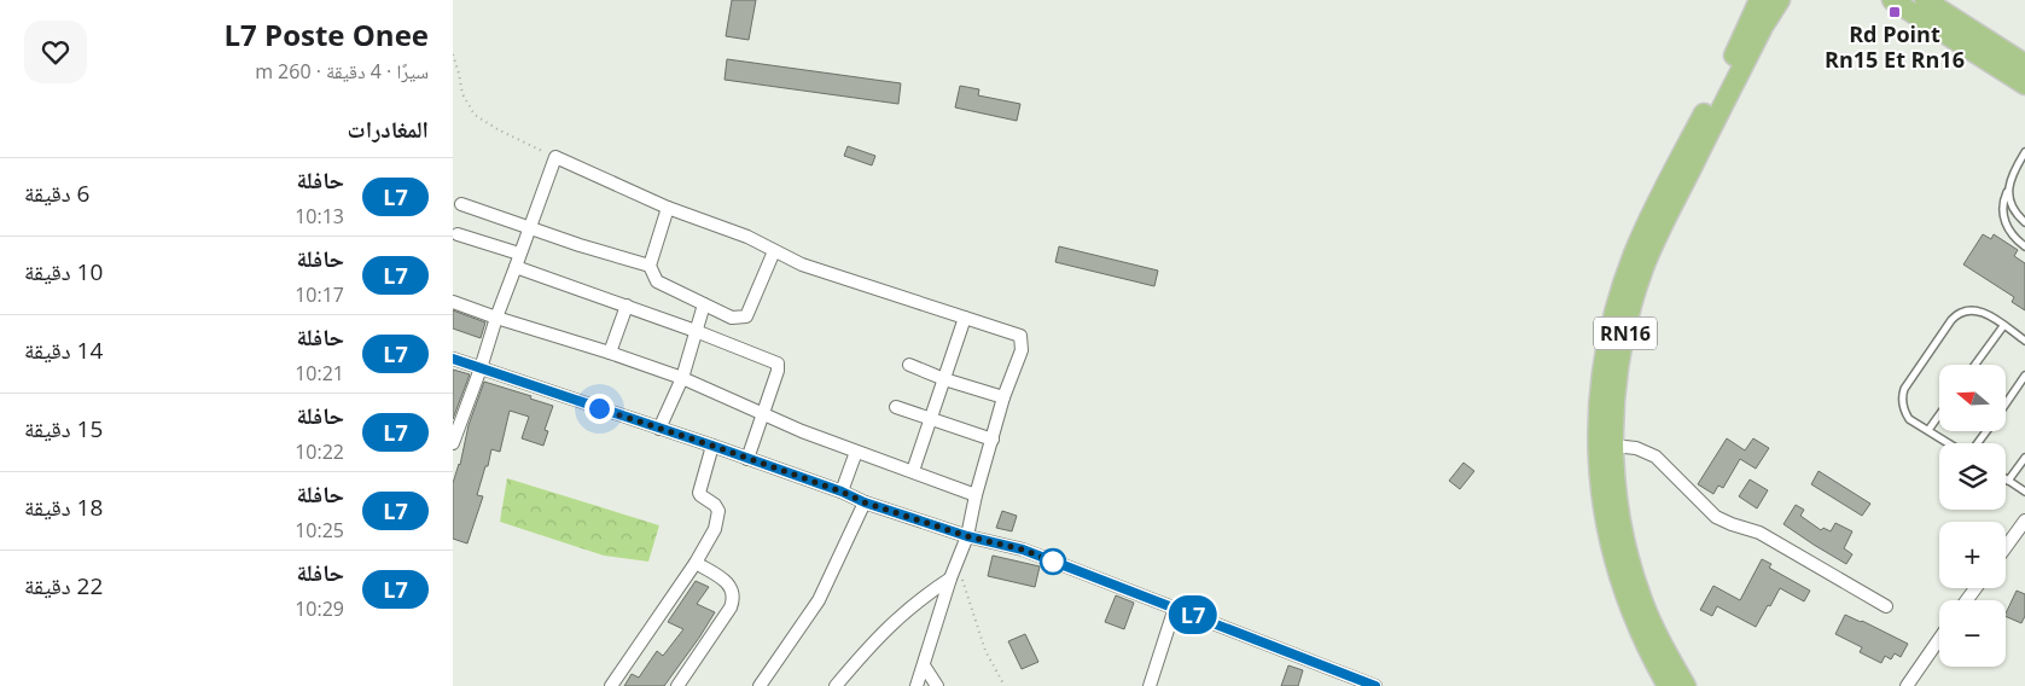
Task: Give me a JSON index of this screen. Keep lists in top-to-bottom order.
{
  "streets": {
    "highway": ["RN16"]
  },
  "places": {
    "transit": ["Rd Point Rn15 Et Rn16"]
  },
  "lines": ["bus line L7"],
  "north": "left",
  "page": {
    "on_map": "L7",
    "heading": [
      ["L7 Poste Onee", "سيرًا · 4 دقيقة · 260 m"],
      "المغادرات"
    ],
    "list": [
      {
        "mark": "L7",
        "name": "حافلة",
        "note": "10:13",
        "value": "6 دقيقة"
      },
      {
        "mark": "L7",
        "name": "حافلة",
        "note": "10:17",
        "value": "10 دقيقة"
      },
      {
        "mark": "L7",
        "name": "حافلة",
        "note": "10:21",
        "value": "14 دقيقة"
      },
      {
        "mark": "L7",
        "name": "حافلة",
        "note": "10:22",
        "value": "15 دقيقة"
      },
      {
        "mark": "L7",
        "name": "حافلة",
        "note": "10:25",
        "value": "18 دقيقة"
      },
      {
        "mark": "L7",
        "name": "حافلة",
        "note": "10:29",
        "value": "22 دقيقة"
      }
    ],
    "map_buttons": ["+", "−"]
  }
}
